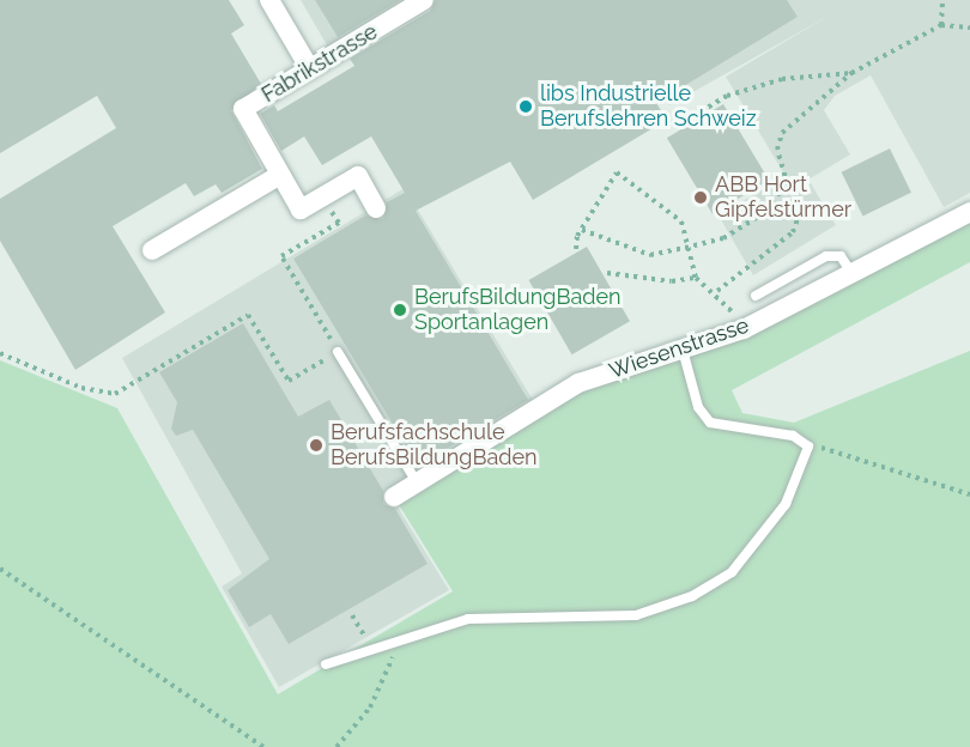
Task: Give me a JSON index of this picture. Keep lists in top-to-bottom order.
{
  "streets": {
    "street": ["Fabrikstrasse", "Wiesenstrasse"]
  },
  "places": [
    "libs Industrielle Berufslehren Schweiz",
    "ABB Hort Gipfelstürmer",
    "BerufsBildungBaden Sportanlagen",
    "Berufsfachschule BerufsBildungBaden"
  ]
}
